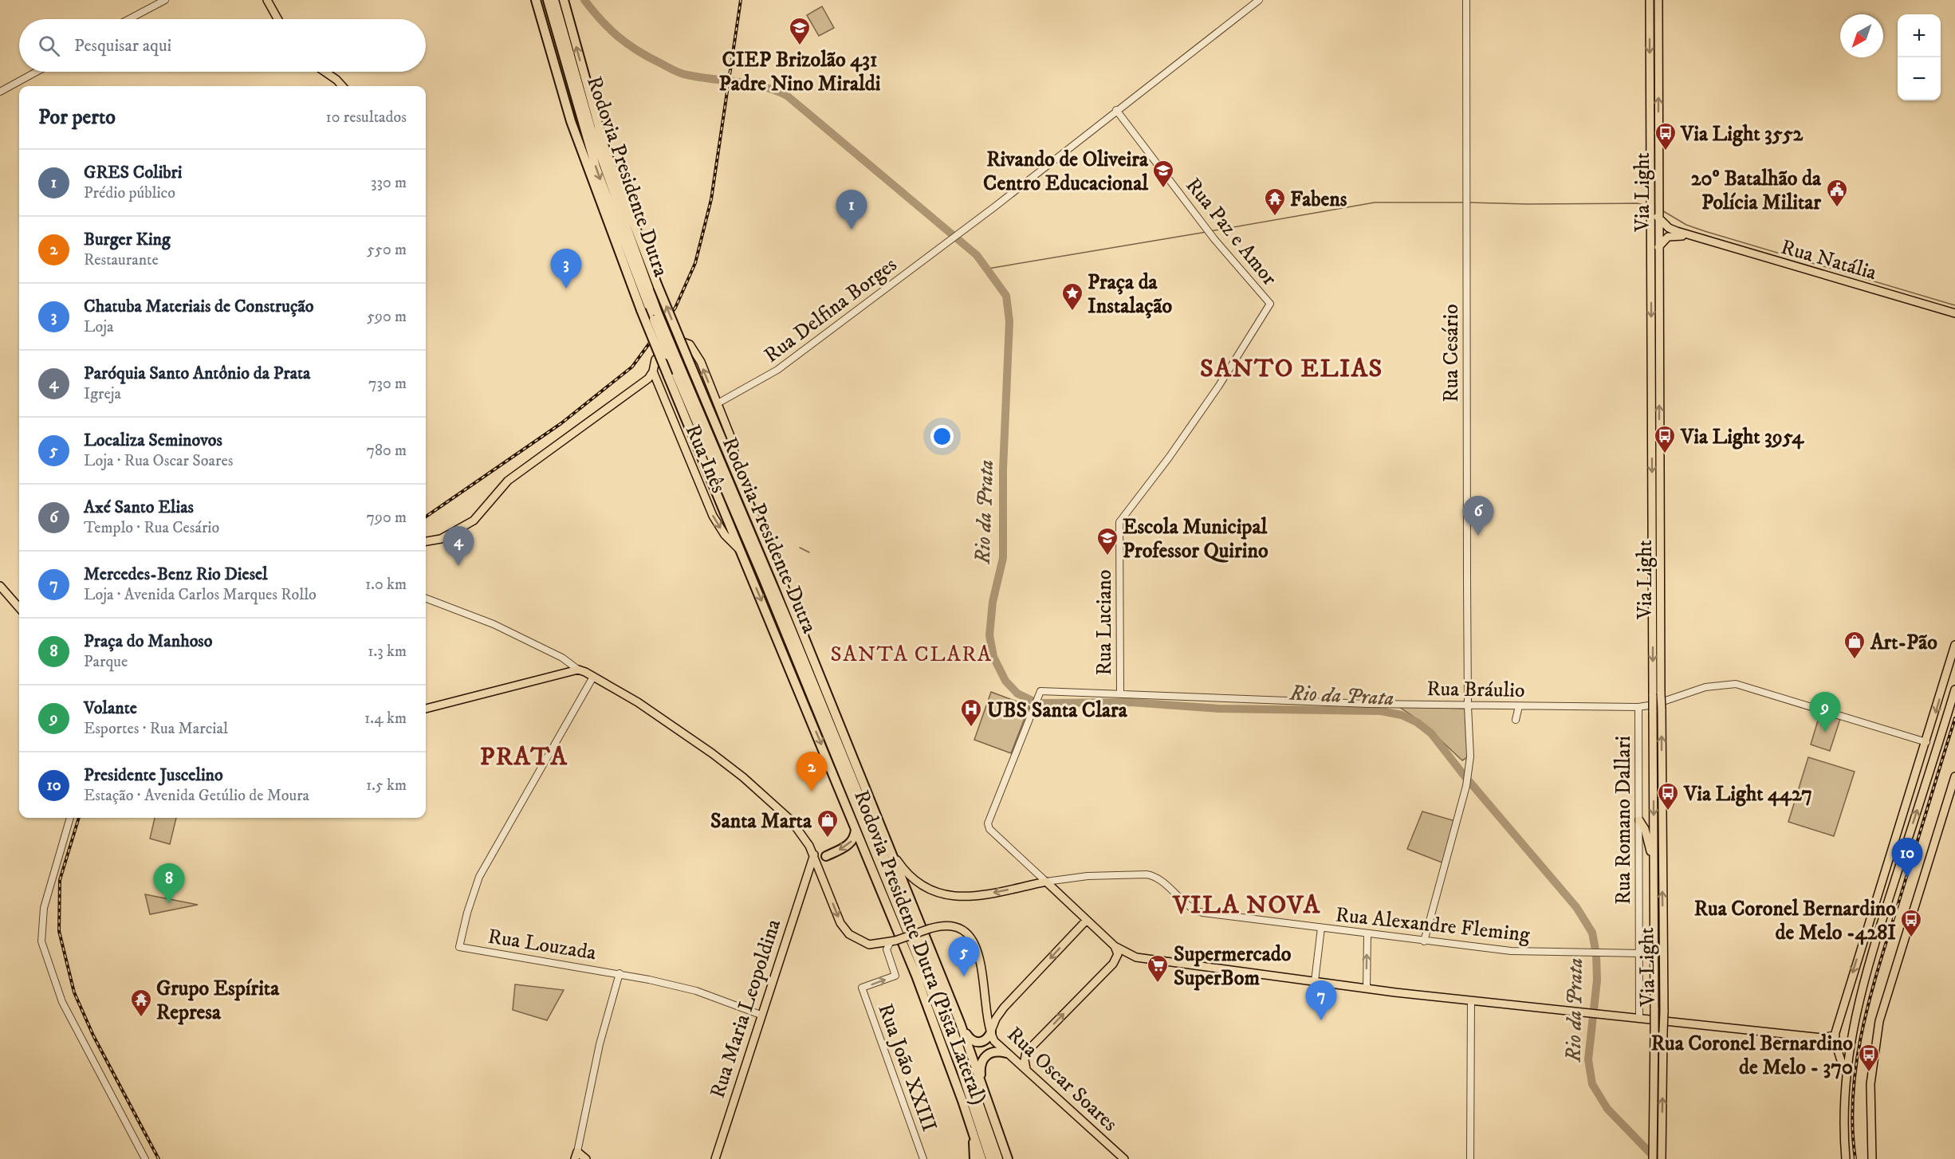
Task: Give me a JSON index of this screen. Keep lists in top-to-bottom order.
{
  "streets": {
    "highway": ["Rodovia Presidente Dutra", "Rodovia Presidente Dutra (Pista Lateral)"],
    "main road": [
      "Via Light",
      "Rua Natália",
      "Rua Inês",
      "Rua Alexandre Fleming",
      "Rua Maria Leopoldina",
      "Rua Oscar Soares"
    ],
    "street": [
      "Rua Paz e Amor",
      "Rua Delfina Borges",
      "Rua Cesário",
      "Rua Luciano",
      "Rua Bráulio",
      "Rua Romano Dallari",
      "Rua Louzada",
      "Rua João XXIII"
    ]
  },
  "crossings": [
    ["Via Light", "Rua Natália"],
    ["Rua Paz e Amor", "Rua Delfina Borges"],
    ["Rua Paz e Amor", "Rua Luciano"],
    ["Rua Cesário", "Rua Bráulio"],
    ["Rua Cesário", "Rua Alexandre Fleming"],
    ["Rua Inês", "Rodovia Presidente Dutra (Pista Lateral)"],
    ["Rua Luciano", "Rua Bráulio"],
    ["Rua Bráulio", "Rua Romano Dallari"],
    ["Rua Bráulio", "Rua Alexandre Fleming"],
    ["Rua Romano Dallari", "Rua Alexandre Fleming"],
    ["Rua Alexandre Fleming", "Rodovia Presidente Dutra (Pista Lateral)"],
    ["Rua Louzada", "Rua Maria Leopoldina"],
    ["Rua Louzada", "Rua Oscar Soares"],
    ["Rua Maria Leopoldina", "Rua Oscar Soares"],
    ["Rua João XXIII", "Rua Oscar Soares"]
  ],
  "one_way": ["Rua João XXIII"],
  "districts": [
    "SANTO ELIAS",
    "SANTA CLARA",
    "PRATA",
    "VILA NOVA"
  ],
  "water": ["Rio da Prata"],
  "places": {
    "school or university": ["CIEP Brizolão 431 Padre Nino Miraldi", "Rivando de Oliveira Centro Educacional", "Escola Municipal Professor Quirino"],
    "bus stop": [
      "Via Light 3552",
      "Via Light 3954",
      "Via Light 4427",
      "Rua Coronel Bernardino de Melo -428I",
      "Rua Coronel Bernardino de Melo - 370"
    ],
    "public building": ["20º Batalhão da Polícia Militar"],
    "temple": ["Fabens", "Grupo Espírita Represa"],
    "place": ["Praça da Instalação"],
    "shop": ["Art-Pão", "Santa Marta"],
    "hospital": ["UBS Santa Clara"],
    "supermarket": ["Supermercado SuperBom"]
  },
  "north": "bottom left",
  "page": {
    "map_buttons": ["+", "−"],
    "search": "Pesquisar aqui",
    "heading": ["Por perto", "10 resultados"],
    "list": [
      {
        "mark": "1",
        "name": "GRES Colibri",
        "note": "Prédio público",
        "value": "330 m"
      },
      {
        "mark": "2",
        "name": "Burger King",
        "note": "Restaurante",
        "value": "550 m"
      },
      {
        "mark": "3",
        "name": "Chatuba Materiais de Construção",
        "note": "Loja",
        "value": "590 m"
      },
      {
        "mark": "4",
        "name": "Paróquia Santo Antônio da Prata",
        "note": "Igreja",
        "value": "730 m"
      },
      {
        "mark": "5",
        "name": "Localiza Seminovos",
        "note": "Loja · Rua Oscar Soares",
        "value": "780 m"
      },
      {
        "mark": "6",
        "name": "Axé Santo Elias",
        "note": "Templo · Rua Cesário",
        "value": "790 m"
      },
      {
        "mark": "7",
        "name": "Mercedes-Benz Rio Diesel",
        "note": "Loja · Avenida Carlos Marques Rollo",
        "value": "1.0 km"
      },
      {
        "mark": "8",
        "name": "Praça do Manhoso",
        "note": "Parque",
        "value": "1.3 km"
      },
      {
        "mark": "9",
        "name": "Volante",
        "note": "Esportes · Rua Marcial",
        "value": "1.4 km"
      },
      {
        "mark": "10",
        "name": "Presidente Juscelino",
        "note": "Estação · Avenida Getúlio de Moura",
        "value": "1.5 km"
      }
    ],
    "pins": [
      "1",
      "3",
      "6",
      "4",
      "9",
      "2",
      "10",
      "8",
      "5",
      "7"
    ]
  }
}
